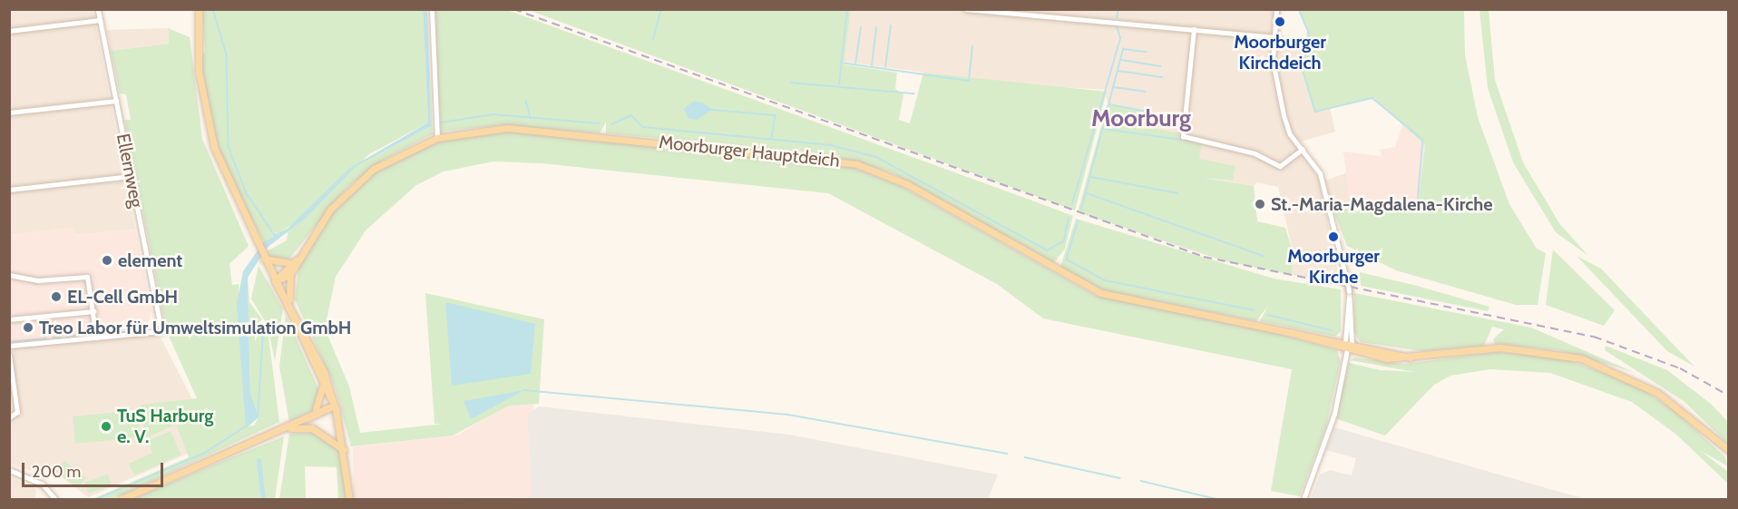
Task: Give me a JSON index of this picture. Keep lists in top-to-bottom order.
{
  "streets": {
    "main road": ["Moorburger Hauptdeich"],
    "street": ["Ellernweg"]
  },
  "districts": ["Moorburg"],
  "places": [
    "Moorburger Kirchdeich",
    "St.-Maria-Magdalena-Kirche",
    "Moorburger Kirche",
    "element",
    "EL-Cell GmbH",
    "Treo Labor für Umweltsimulation GmbH",
    "TuS Harburg e. V."
  ],
  "scale_bar": "200 m"
}
